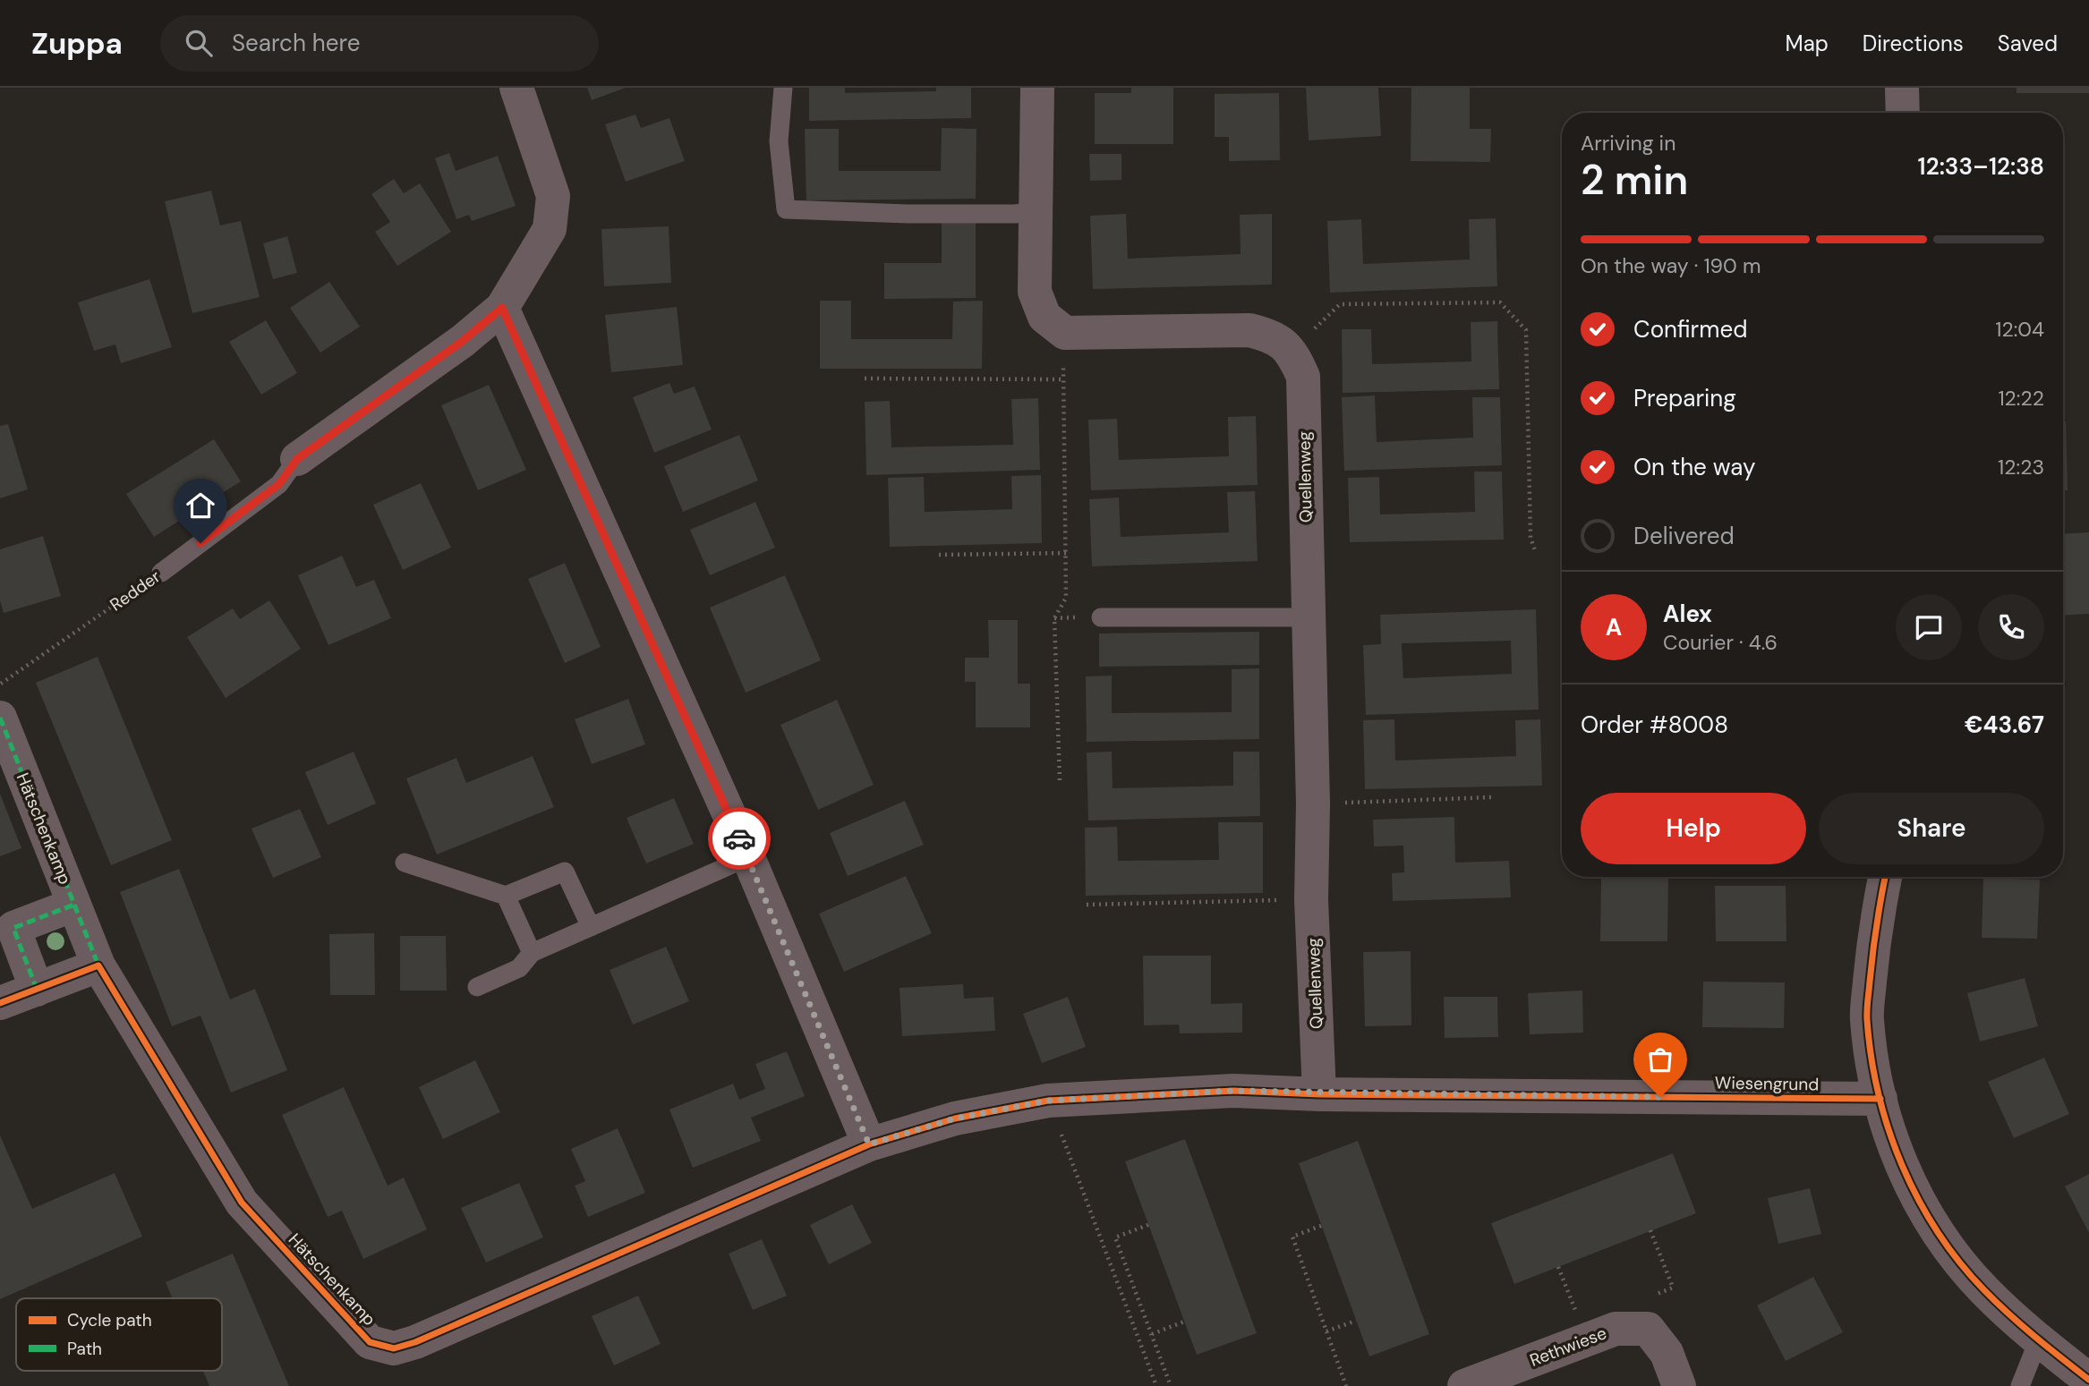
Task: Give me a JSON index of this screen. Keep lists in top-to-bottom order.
{
  "streets": {
    "street": [
      "Quellenweg",
      "Redder",
      "Hätschenkamp",
      "Wiesengrund",
      "Rethwiese"
    ]
  },
  "crossings": [
    ["Quellenweg", "Wiesengrund"],
    ["Hätschenkamp", "Wiesengrund"]
  ],
  "legend": ["Cycle path", "Path"],
  "page": {
    "header": "Zuppa",
    "search": "Search here",
    "nav": ["Map", "Directions", "Saved"],
    "heading": ["2 min", "Arriving in", "12:33–12:38"],
    "panel": [
      "Alex",
      "Courier · 4.6",
      "Order #8008",
      "€43.67"
    ],
    "bar": "On the way · 190 m",
    "list": [
      ["Confirmed", "12:04"],
      ["Preparing", "12:22"],
      ["On the way", "12:23"],
      "Delivered"
    ],
    "round": "A",
    "buttons": ["Help", "Share"]
  }
}
